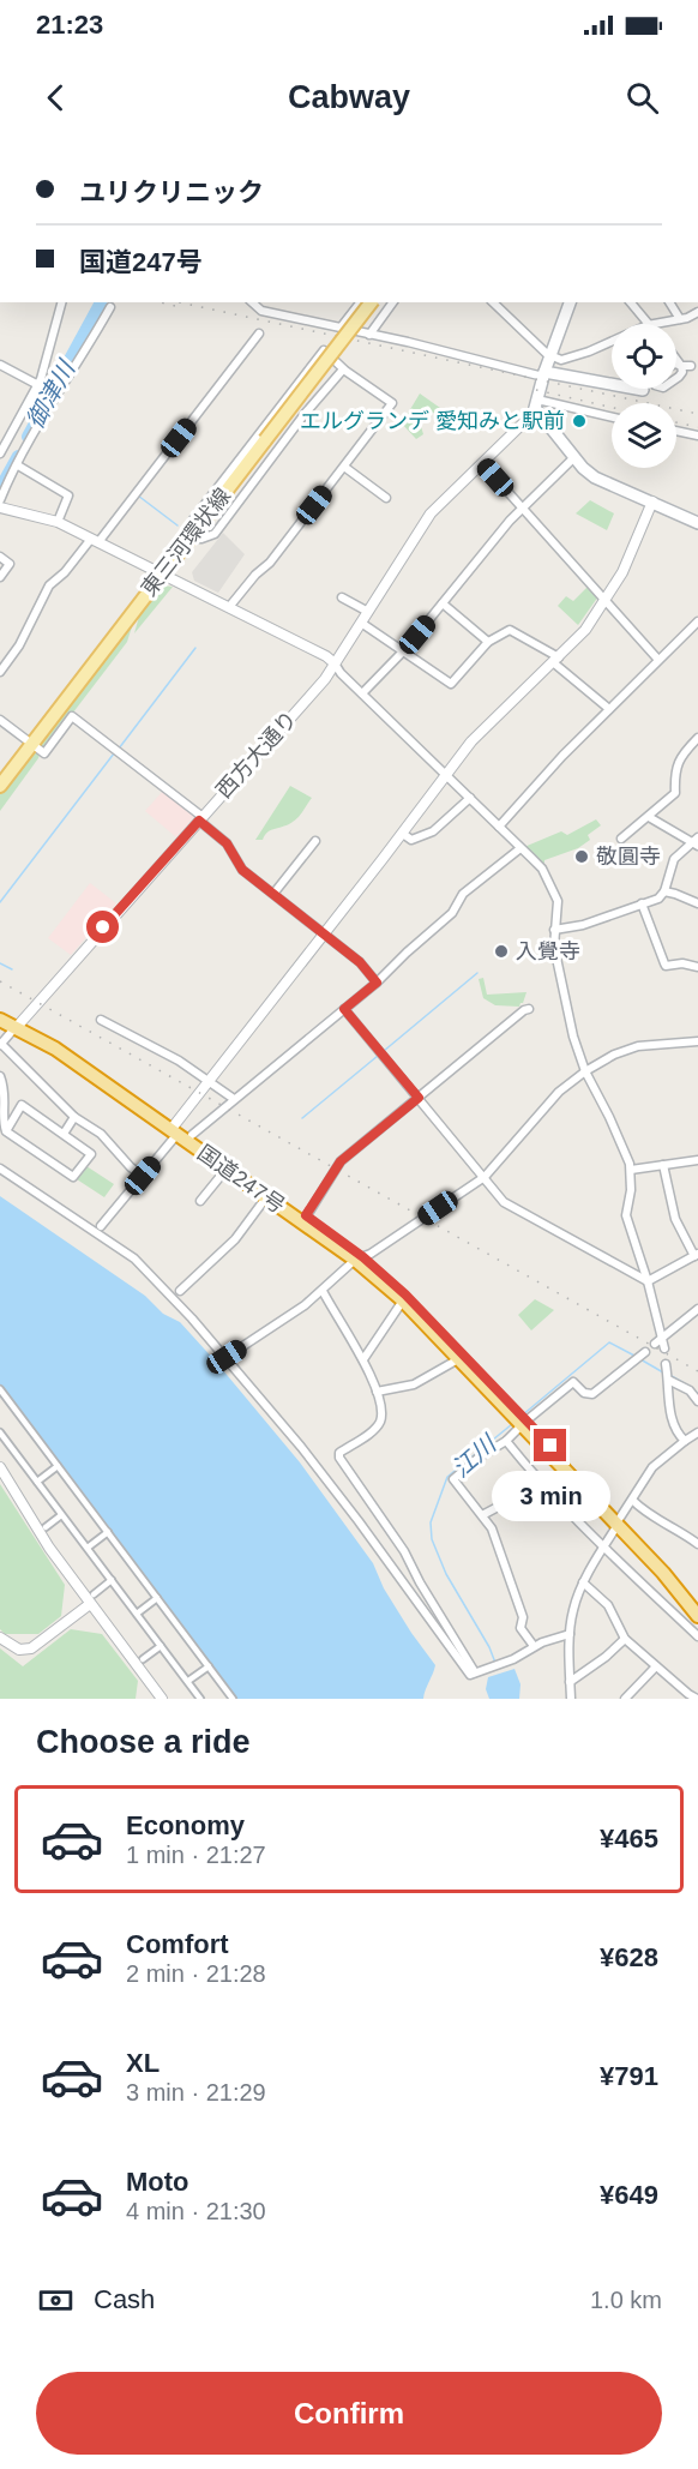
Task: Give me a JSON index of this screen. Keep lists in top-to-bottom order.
{
  "streets": {
    "highway": ["国道247号"],
    "main road": ["東三河環状線"],
    "street": ["西方大通り"]
  },
  "crossings": [
    ["西方大通り", "国道247号"]
  ],
  "water": ["御津川", "江川"],
  "places": ["エルグランデ 愛知みと駅前", "敬圓寺", "入覺寺"],
  "page": {
    "status": "21:23",
    "header": "Cabway",
    "banner": ["ユリクリニック", "国道247号"],
    "bubble": "3 min",
    "heading": "Choose a ride",
    "list": [
      {
        "name": "Economy",
        "note": "1 min · 21:27",
        "value": "¥465"
      },
      {
        "name": "Comfort",
        "note": "2 min · 21:28",
        "value": "¥628"
      },
      {
        "name": "XL",
        "note": "3 min · 21:29",
        "value": "¥791"
      },
      {
        "name": "Moto",
        "note": "4 min · 21:30",
        "value": "¥649"
      }
    ],
    "pay": ["Cash", "1.0 km"],
    "buttons": "Confirm"
  }
}
